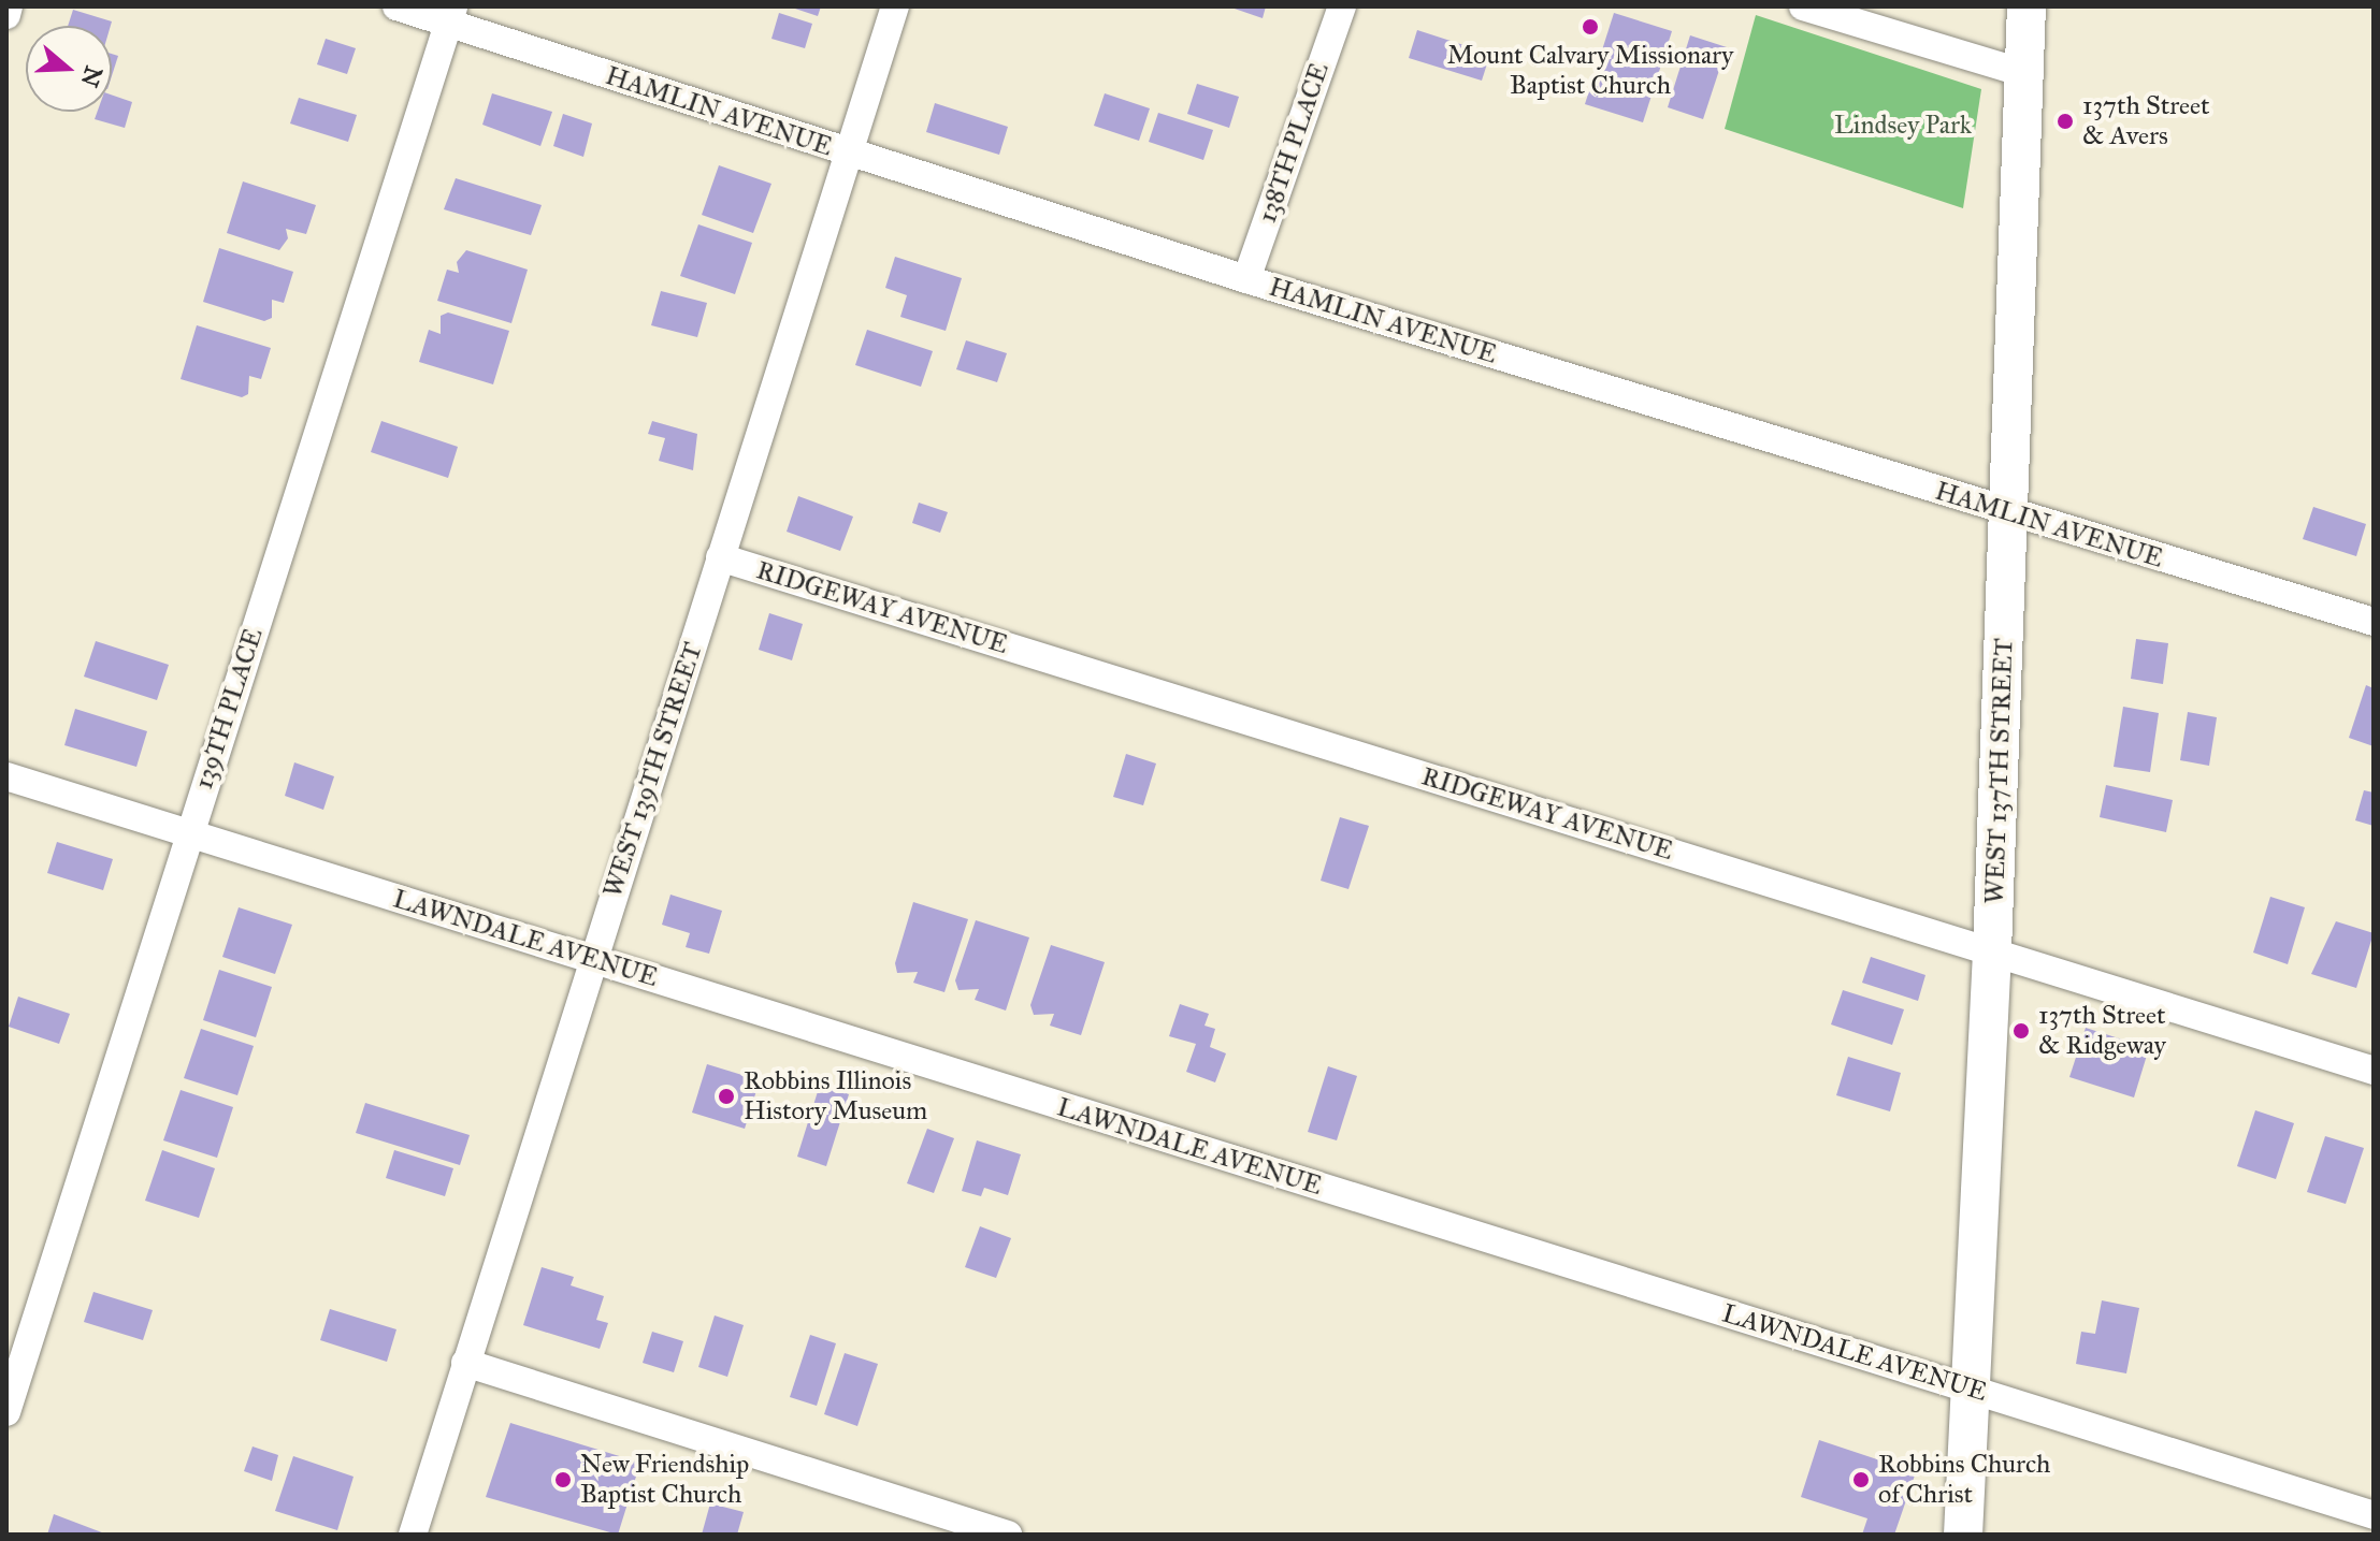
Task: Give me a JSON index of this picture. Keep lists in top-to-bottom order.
{
  "streets": {
    "main road": ["WEST 137TH STREET"],
    "street": [
      "HAMLIN AVENUE",
      "138TH PLACE",
      "RIDGEWAY AVENUE",
      "139TH PLACE",
      "WEST 139TH STREET",
      "LAWNDALE AVENUE"
    ]
  },
  "crossings": [
    ["HAMLIN AVENUE", "138TH PLACE"],
    ["HAMLIN AVENUE", "139TH PLACE"],
    ["HAMLIN AVENUE", "WEST 139TH STREET"],
    ["HAMLIN AVENUE", "WEST 137TH STREET"],
    ["RIDGEWAY AVENUE", "WEST 139TH STREET"],
    ["RIDGEWAY AVENUE", "WEST 137TH STREET"],
    ["139TH PLACE", "LAWNDALE AVENUE"],
    ["WEST 139TH STREET", "LAWNDALE AVENUE"],
    ["WEST 137TH STREET", "LAWNDALE AVENUE"]
  ],
  "parks": ["Lindsey Park"],
  "places": [
    "Mount Calvary Missionary Baptist Church",
    "137th Street & Avers",
    "137th Street & Ridgeway",
    "Robbins Illinois History Museum",
    "New Friendship Baptist Church",
    "Robbins Church of Christ"
  ],
  "north": "right"
}
